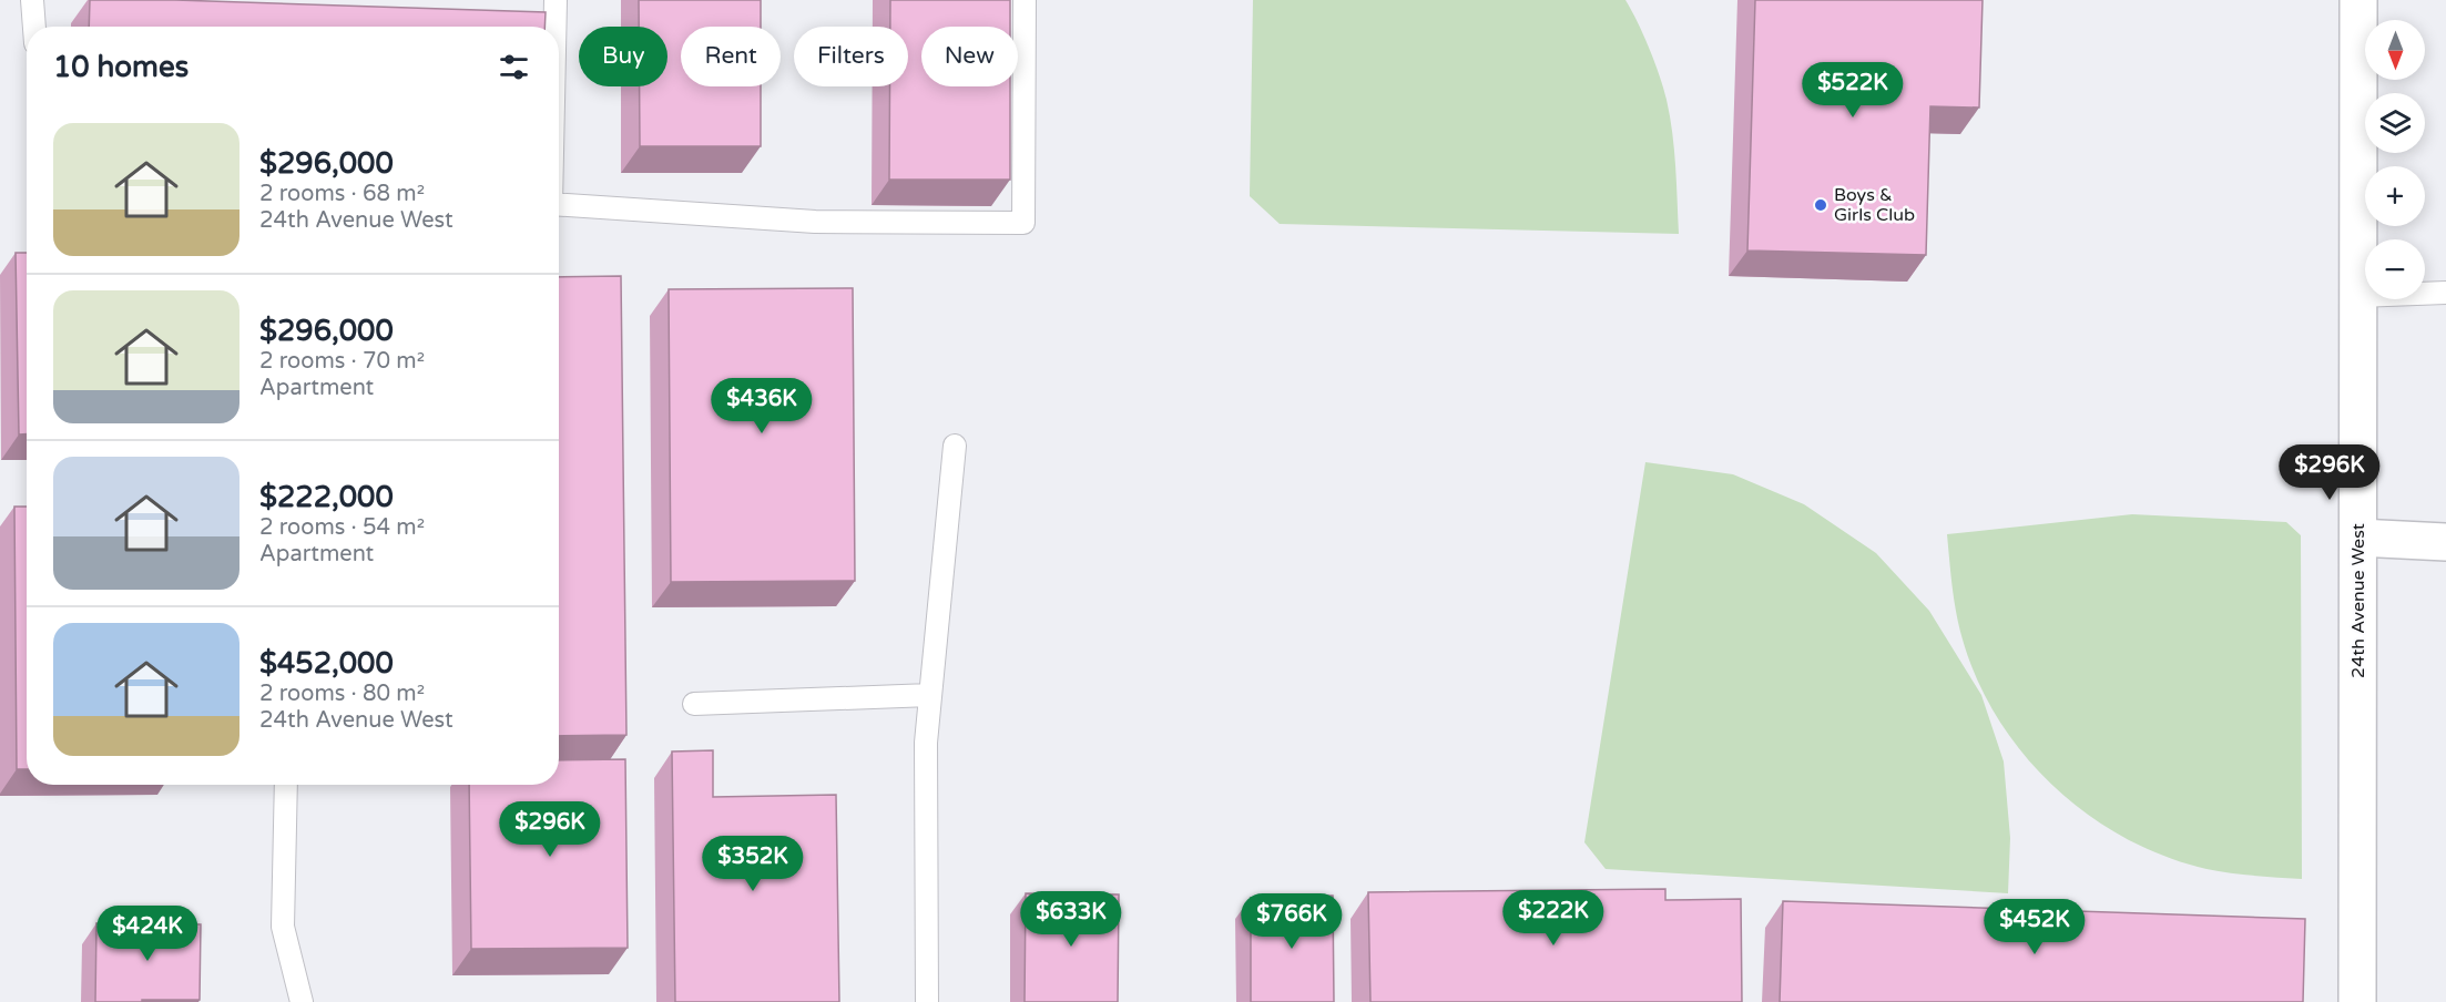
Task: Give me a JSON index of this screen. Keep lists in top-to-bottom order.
{
  "streets": {
    "street": ["24th Avenue West"]
  },
  "places": ["Boys & Girls Club"],
  "north": "bottom",
  "page": {
    "map_buttons": ["+", "−"],
    "chip": [
      "Buy",
      "Rent",
      "Filters",
      "New"
    ],
    "heading": "10 homes",
    "price": [
      "$522K",
      "$436K",
      "$296K",
      "$296K",
      "$352K",
      "$222K",
      "$633K",
      "$766K",
      "$452K",
      "$424K"
    ],
    "list": [
      {
        "name": "$296,000",
        "note": "2 rooms · 68 m² · 24th Avenue West"
      },
      {
        "name": "$296,000",
        "note": "2 rooms · 70 m² · Apartment"
      },
      {
        "name": "$222,000",
        "note": "2 rooms · 54 m² · Apartment"
      },
      {
        "name": "$452,000",
        "note": "2 rooms · 80 m² · 24th Avenue West"
      }
    ]
  }
}
